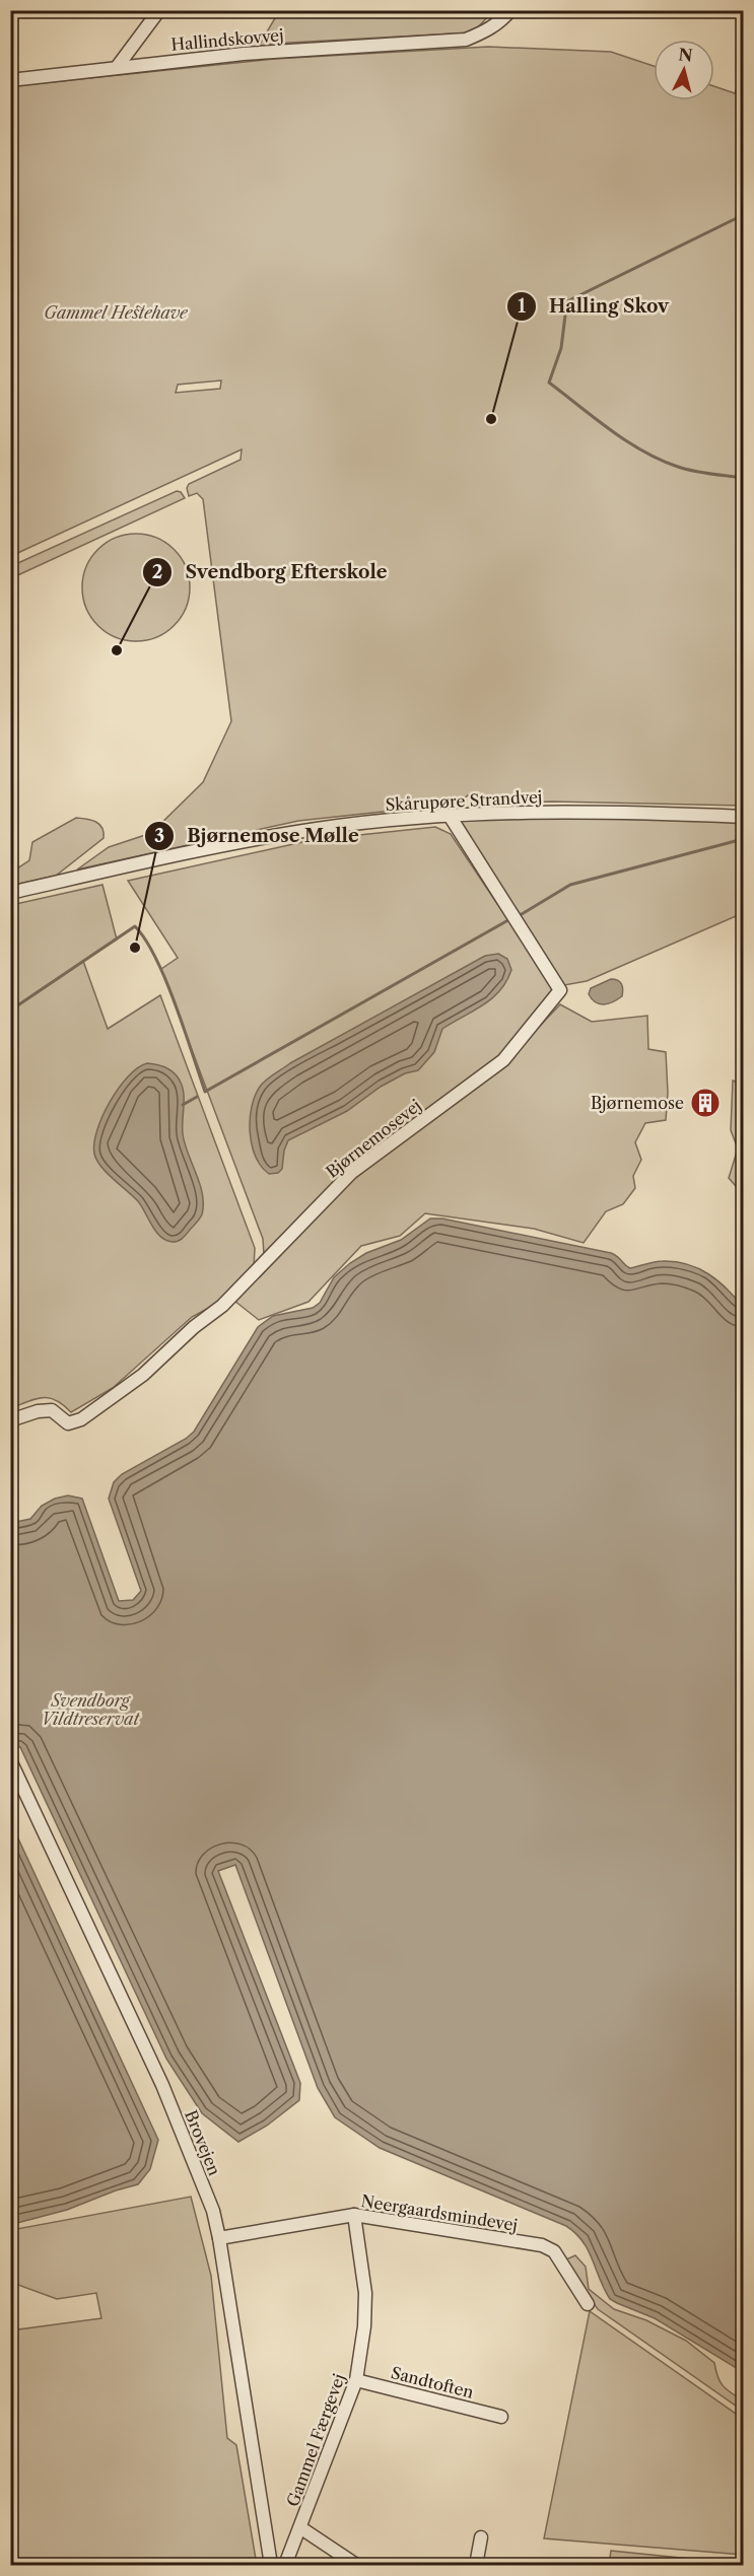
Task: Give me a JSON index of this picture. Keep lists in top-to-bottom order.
{
  "streets": {
    "street": [
      "Hallindskovvej",
      "Skårupøre Strandvej",
      "Bjørnemosevej",
      "Brovejen",
      "Neergaardsmindevej",
      "Sandtoften",
      "Gammel Færgevej"
    ]
  },
  "crossings": [
    ["Skårupøre Strandvej", "Bjørnemosevej"],
    ["Brovejen", "Neergaardsmindevej"],
    ["Neergaardsmindevej", "Gammel Færgevej"],
    ["Sandtoften", "Gammel Færgevej"]
  ],
  "parks": ["Gammel Hestehave", "Svendborg Vildtreservat"],
  "places": {
    "other": ["Halling Skov", "Svendborg Efterskole", "Bjørnemose Mølle"],
    "building": ["Bjørnemose"]
  },
  "north": "top"
}
